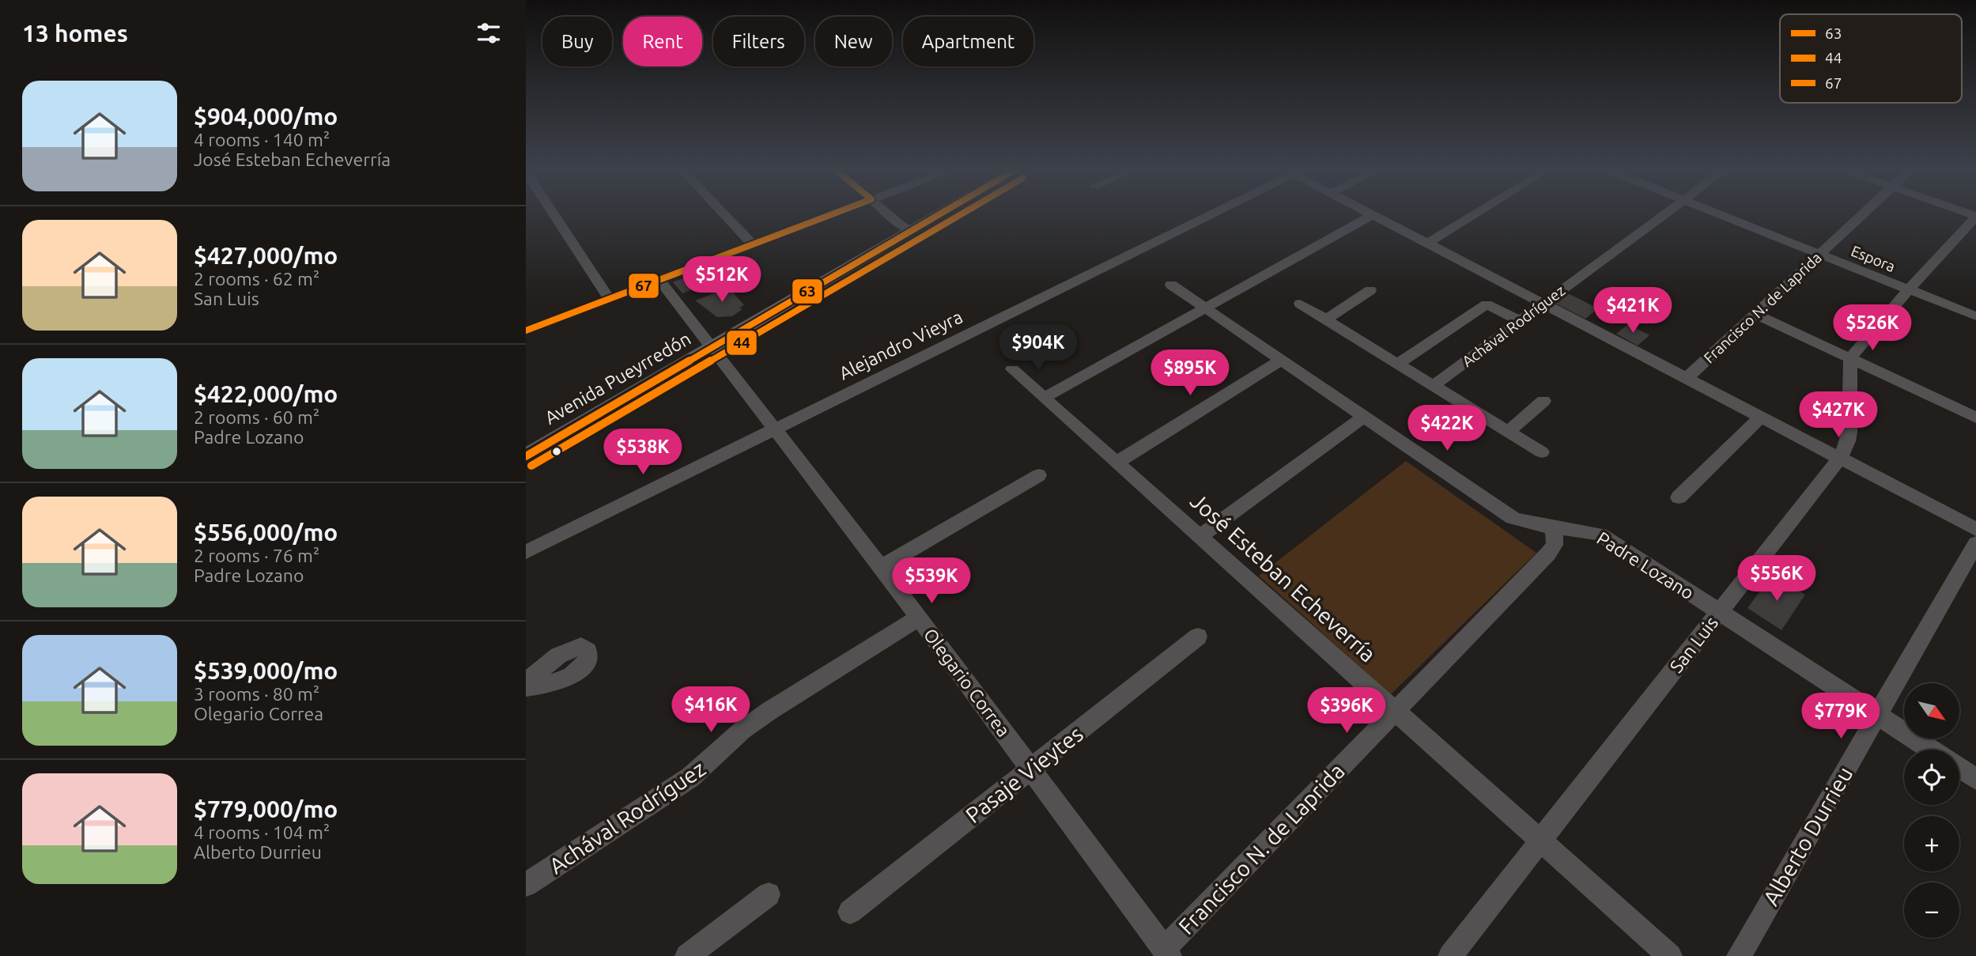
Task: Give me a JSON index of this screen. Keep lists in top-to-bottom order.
{
  "streets": {
    "main road": ["Avenida Pueyrredón"],
    "street": [
      "Espora",
      "Francisco N. de Laprida",
      "Achával Rodríguez",
      "Alejandro Vieyra",
      "Padre Lozano",
      "José Esteban Echeverría",
      "San Luis",
      "Olegario Correa",
      "Pasaje Vieytes",
      "Alberto Durrieu"
    ]
  },
  "crossings": [
    ["Espora", "Francisco N. de Laprida"],
    ["Francisco N. de Laprida", "Padre Lozano"],
    ["Francisco N. de Laprida", "José Esteban Echeverría"],
    ["Francisco N. de Laprida", "Olegario Correa"],
    ["Achával Rodríguez", "Olegario Correa"],
    ["Alejandro Vieyra", "Olegario Correa"],
    ["Avenida Pueyrredón", "Olegario Correa"],
    ["Padre Lozano", "San Luis"],
    ["Padre Lozano", "Alberto Durrieu"],
    ["José Esteban Echeverría", "San Luis"],
    ["Olegario Correa", "Pasaje Vieytes"]
  ],
  "lines": ["transit line 63", "transit line 44", "transit line 67"],
  "legend": ["63", "44", "67"],
  "north": "bottom right",
  "page": {
    "heading": "13 homes",
    "chip": [
      "Buy",
      "Rent",
      "Filters",
      "New",
      "Apartment"
    ],
    "list": [
      {
        "name": "$904,000/mo",
        "note": "4 rooms · 140 m² · José Esteban Echeverría"
      },
      {
        "name": "$427,000/mo",
        "note": "2 rooms · 62 m² · San Luis"
      },
      {
        "name": "$422,000/mo",
        "note": "2 rooms · 60 m² · Padre Lozano"
      },
      {
        "name": "$556,000/mo",
        "note": "2 rooms · 76 m² · Padre Lozano"
      },
      {
        "name": "$539,000/mo",
        "note": "3 rooms · 80 m² · Olegario Correa"
      },
      {
        "name": "$779,000/mo",
        "note": "4 rooms · 104 m² · Alberto Durrieu"
      }
    ],
    "price": [
      "$512K",
      "$421K",
      "$526K",
      "$904K",
      "$895K",
      "$427K",
      "$422K",
      "$538K",
      "$556K",
      "$539K",
      "$416K",
      "$396K",
      "$779K"
    ],
    "map_buttons": ["+", "−"]
  }
}
